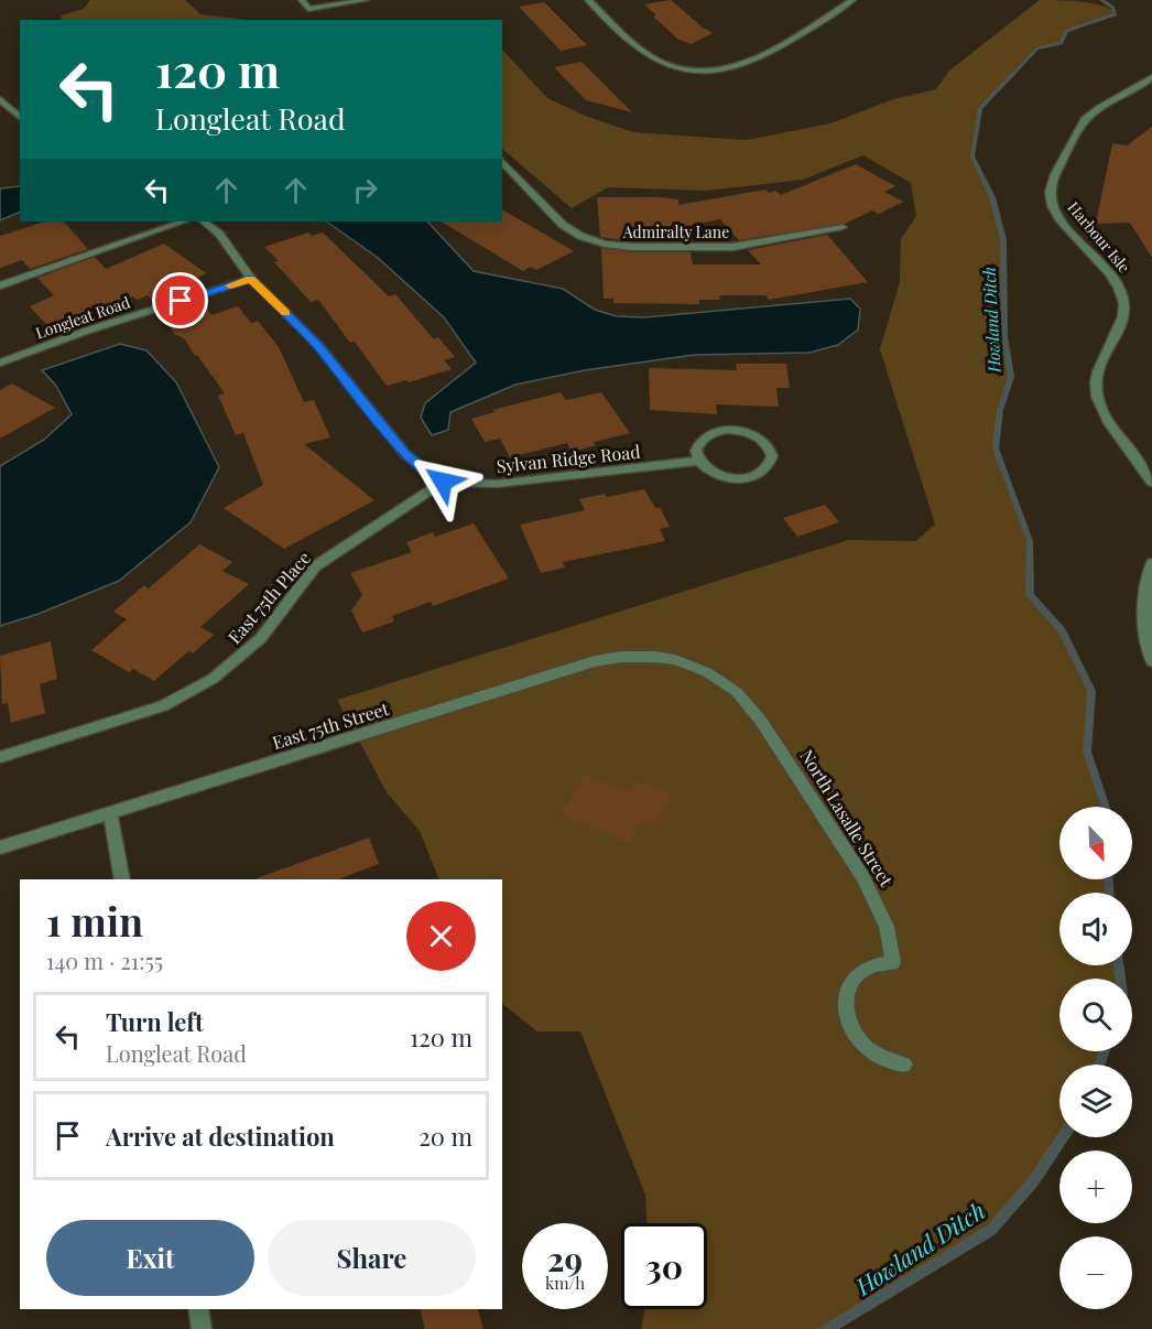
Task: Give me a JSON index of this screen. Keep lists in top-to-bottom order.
{
  "streets": {
    "street": [
      "Admiralty Lane",
      "Harbour Isle",
      "Longleat Road",
      "Sylvan Ridge Road",
      "East 75th Place",
      "East 75th Street",
      "North Lasalle Street"
    ]
  },
  "crossings": [
    ["Sylvan Ridge Road", "East 75th Place"],
    ["East 75th Street", "North Lasalle Street"]
  ],
  "water": ["Howland Ditch"],
  "north": "bottom right",
  "page": {
    "turn": ["120 m", "Longleat Road"],
    "map_buttons": ["+", "−"],
    "heading": ["1 min", "140 m · 21:55"],
    "list": [
      {
        "name": "Turn left",
        "note": "Longleat Road",
        "value": "120 m"
      },
      {
        "name": "Arrive at destination",
        "value": "20 m"
      }
    ],
    "buttons": ["Exit", "Share"],
    "speed": "29 km/h",
    "limit": "30"
  }
}
